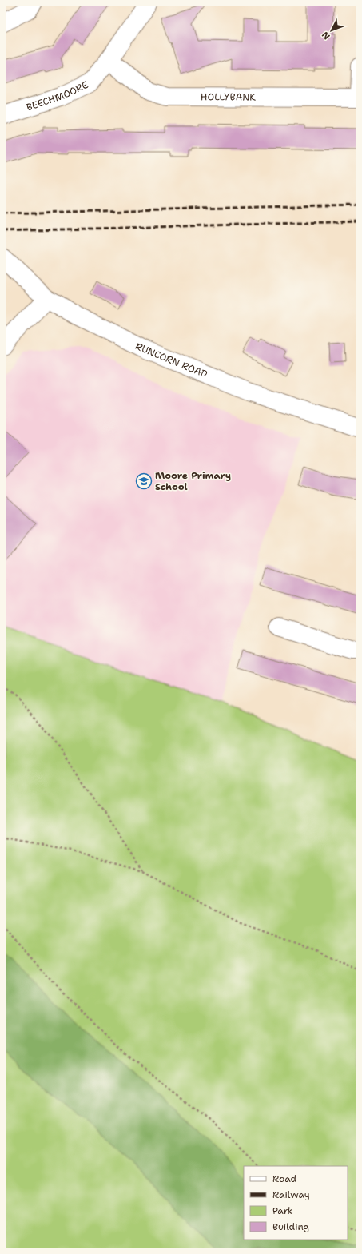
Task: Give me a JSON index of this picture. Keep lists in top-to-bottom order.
{
  "streets": {
    "street": ["BEECHMOORE", "HOLLYBANK", "RUNCORN ROAD"]
  },
  "crossings": [
    ["BEECHMOORE", "HOLLYBANK"]
  ],
  "places": {
    "school or university": ["Moore Primary School"]
  },
  "legend": [
    "Road",
    "Railway",
    "Park",
    "Building"
  ],
  "north": "bottom left"
}
